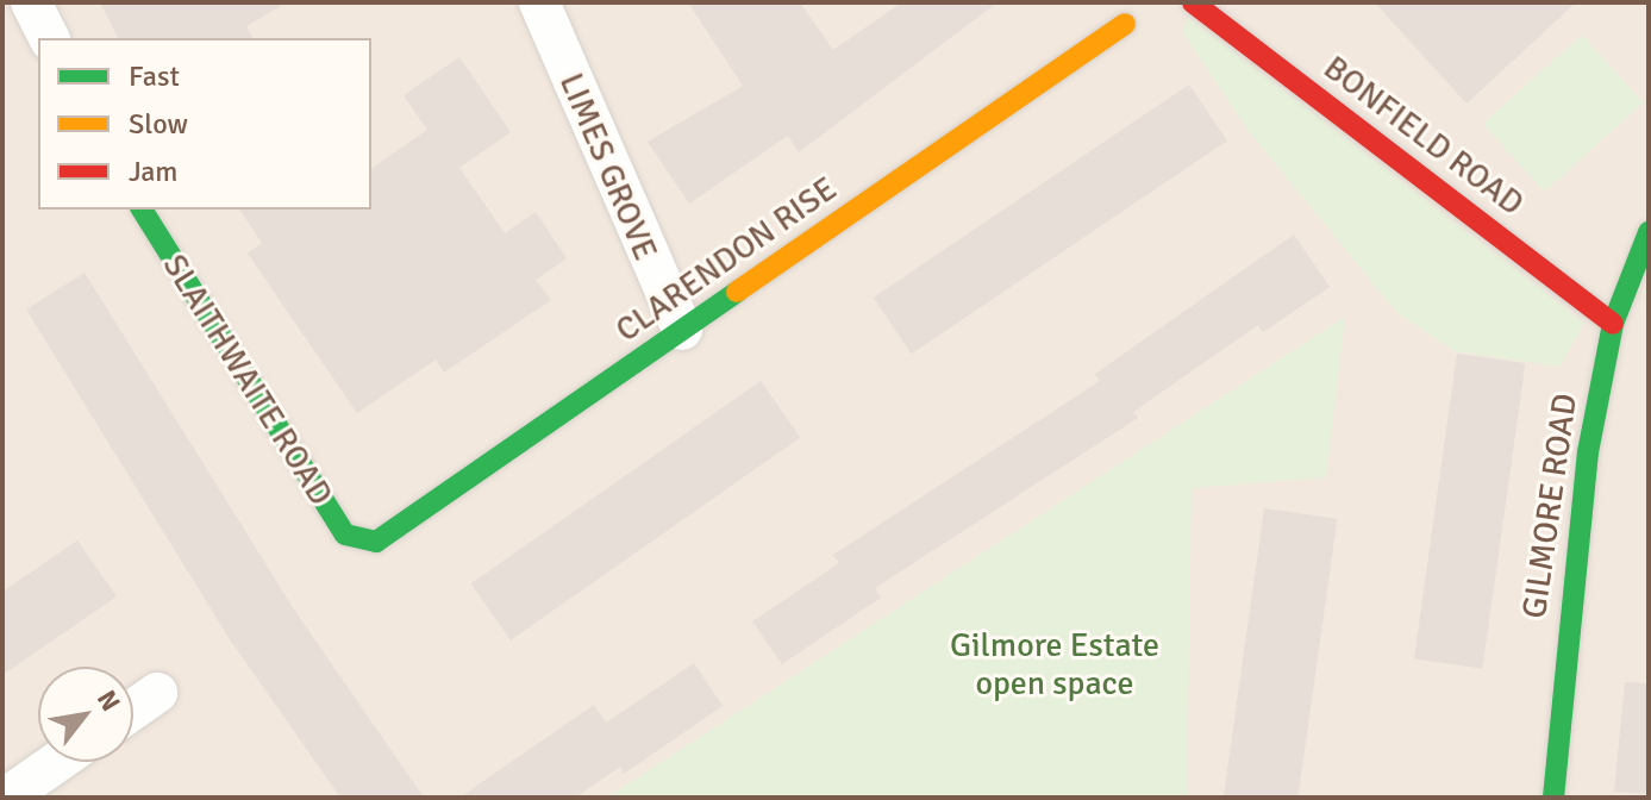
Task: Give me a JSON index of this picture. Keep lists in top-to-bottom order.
{
  "streets": {
    "street": [
      "BONFIELD ROAD",
      "LIMES GROVE",
      "CLARENDON RISE",
      "SLAITHWAITE ROAD",
      "GILMORE ROAD"
    ]
  },
  "crossings": [
    ["BONFIELD ROAD", "GILMORE ROAD"],
    ["LIMES GROVE", "CLARENDON RISE"],
    ["CLARENDON RISE", "SLAITHWAITE ROAD"]
  ],
  "parks": ["Gilmore Estate open space"],
  "legend": ["Fast", "Slow", "Jam"],
  "north": "top right"
}
